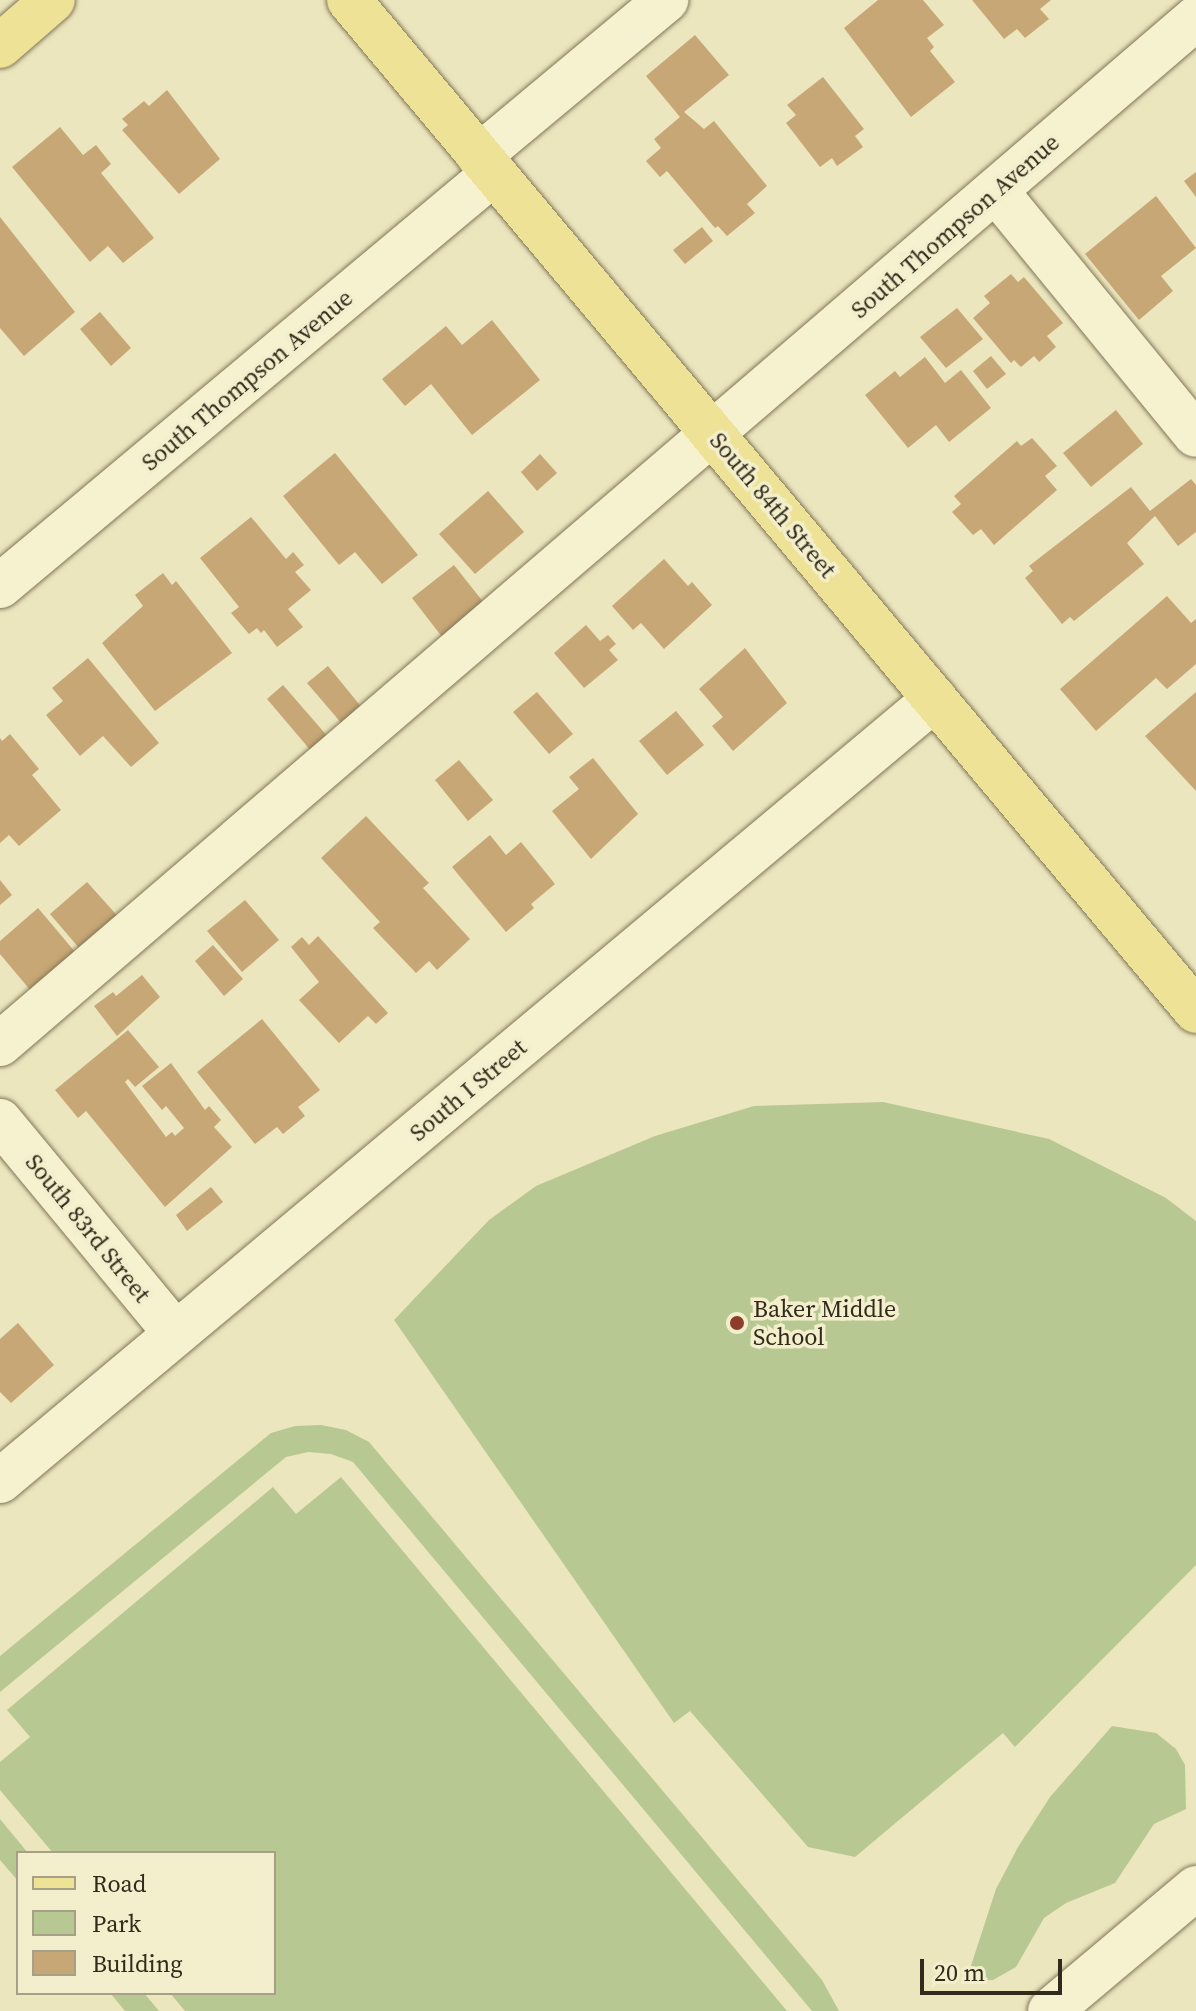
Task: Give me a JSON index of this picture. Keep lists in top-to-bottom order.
{
  "streets": {
    "main road": ["South 84th Street"],
    "street": ["South Thompson Avenue", "South I Street", "South 83rd Street"]
  },
  "crossings": [
    ["South Thompson Avenue", "South 84th Street"],
    ["South 84th Street", "South I Street"],
    ["South I Street", "South 83rd Street"]
  ],
  "places": ["Baker Middle School"],
  "legend": ["Road", "Park", "Building"],
  "scale_bar": "20 m"
}
